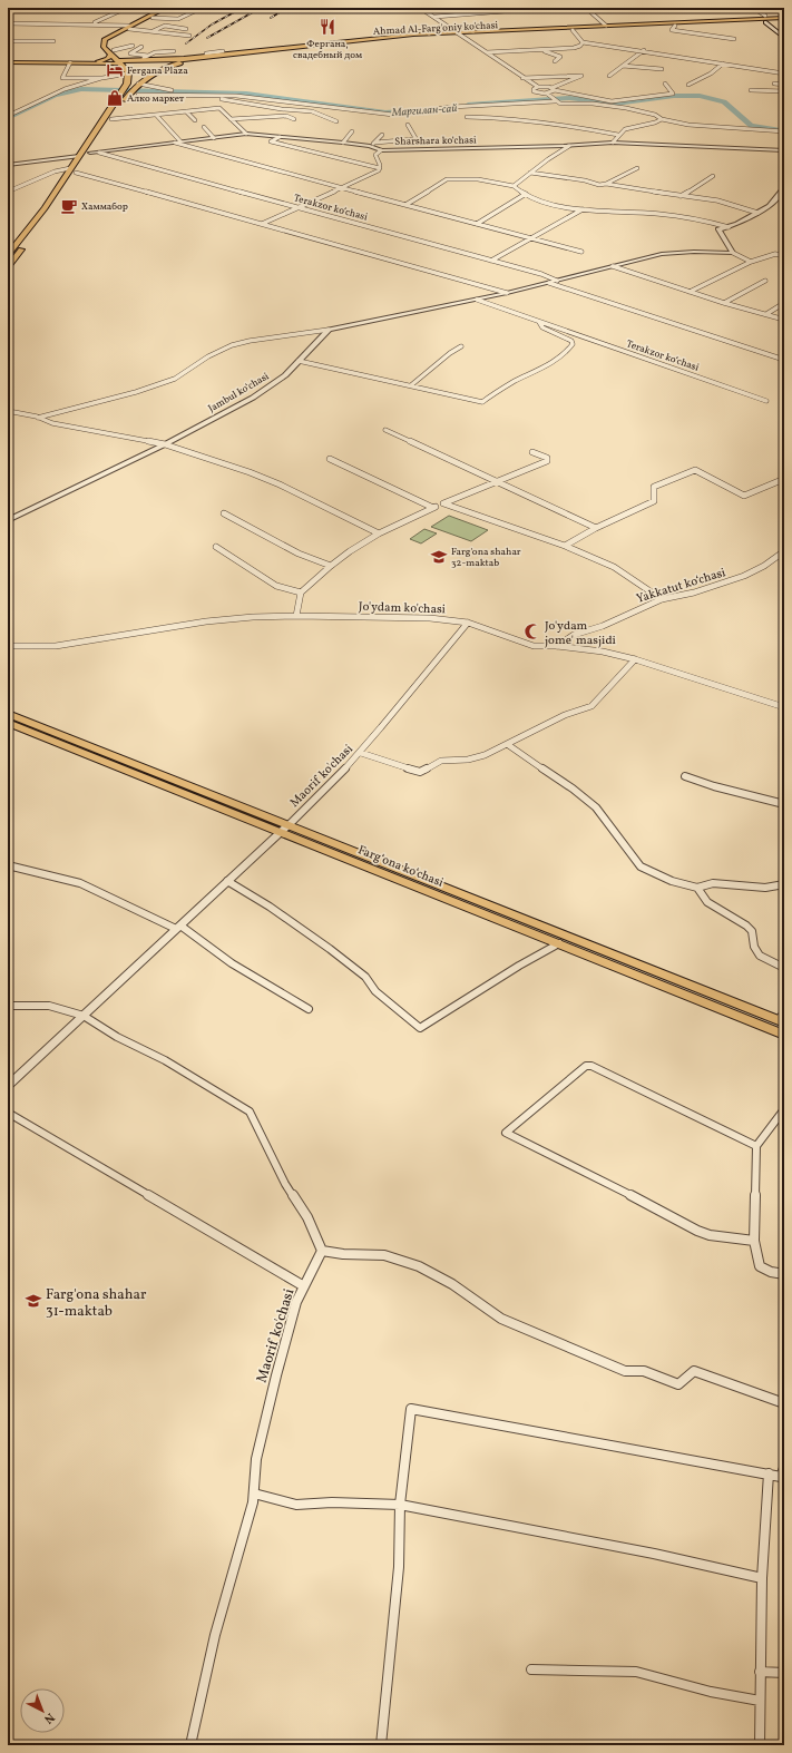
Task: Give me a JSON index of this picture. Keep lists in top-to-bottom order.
{
  "streets": {
    "highway": ["Ahmad Al-Farg'oniy ko'chasi"],
    "main road": ["Fargʻona koʻchasi"],
    "street": [
      "Sharshara koʻchasi",
      "Terakzor koʻchasi",
      "Jambul koʻchasi",
      "Yakkatut koʻchasi",
      "Jo'ydam ko'chasi",
      "Maorif ko'chasi"
    ]
  },
  "crossings": [
    ["Sharshara koʻchasi", "Terakzor koʻchasi"],
    ["Yakkatut koʻchasi", "Jo'ydam ko'chasi"],
    ["Jo'ydam ko'chasi", "Maorif ko'chasi"],
    ["Maorif ko'chasi", "Fargʻona koʻchasi"]
  ],
  "water": ["Маргилан-сай"],
  "places": {
    "restaurant": ["Фергана, свадебный дом"],
    "hotel": ["Fergana Plaza"],
    "shop": ["Алко маркет"],
    "cafe": ["Хаммабор"],
    "school or university": ["Farg'ona shahar 32-maktab", "Farg'ona shahar 31-maktab"],
    "mosque": ["Jo'ydam jome' masjidi"]
  },
  "north": "bottom right"
}
